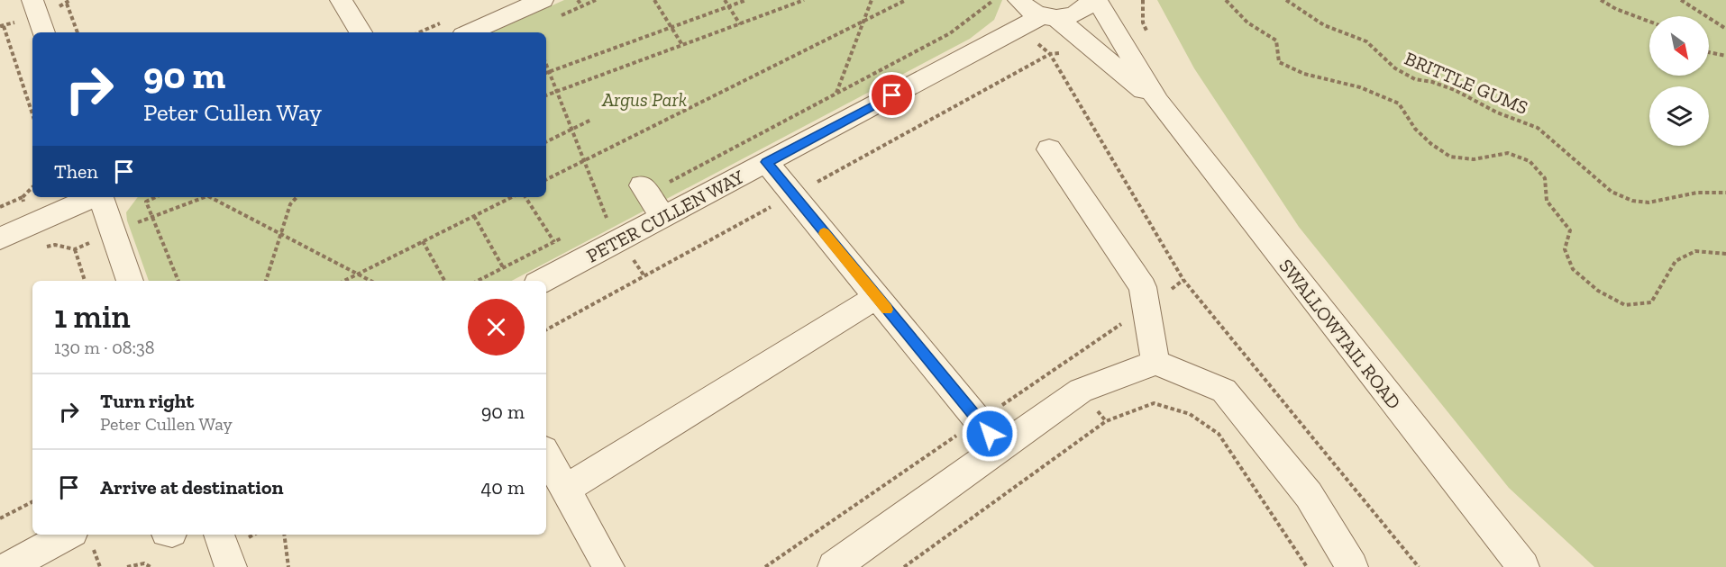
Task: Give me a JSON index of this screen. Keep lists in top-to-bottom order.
{
  "streets": {
    "street": ["PETER CULLEN WAY", "SWALLOWTAIL ROAD"],
    "path": ["BRITTLE GUMS"]
  },
  "crossings": [
    ["PETER CULLEN WAY", "SWALLOWTAIL ROAD"]
  ],
  "parks": ["Argus Park"],
  "north": "bottom right",
  "page": {
    "turn": ["90 m", "Peter Cullen Way"],
    "then": "Then",
    "heading": ["1 min", "130 m · 08:38"],
    "list": [
      {
        "name": "Turn right",
        "note": "Peter Cullen Way",
        "value": "90 m"
      },
      {
        "name": "Arrive at destination",
        "value": "40 m"
      }
    ]
  }
}
